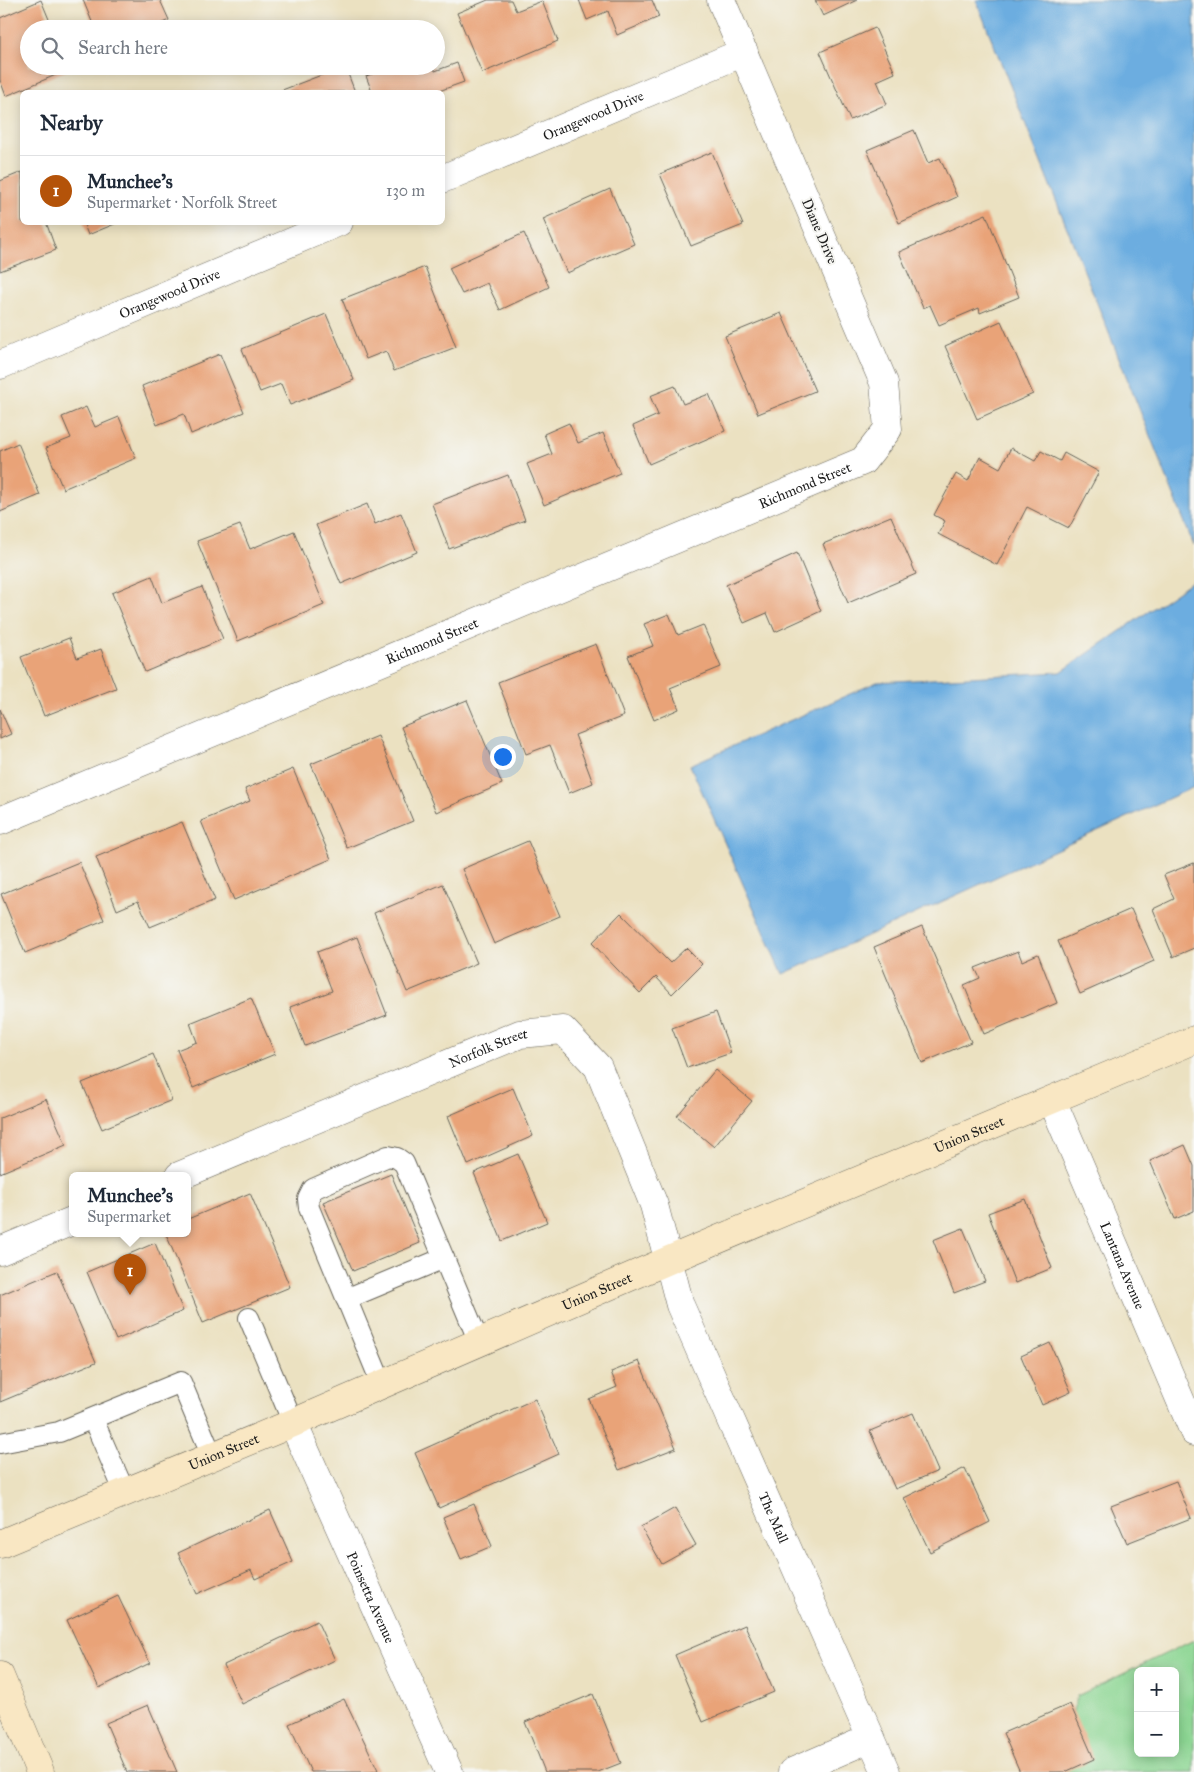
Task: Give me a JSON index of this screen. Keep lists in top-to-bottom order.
{
  "streets": {
    "street": [
      "Orangewood Drive",
      "Diane Drive",
      "Richmond Street",
      "Norfolk Street",
      "Union Street",
      "Lantana Avenue",
      "The Mall",
      "Poinsetta Avenue"
    ]
  },
  "crossings": [
    ["Orangewood Drive", "Diane Drive"],
    ["Diane Drive", "Richmond Street"],
    ["Norfolk Street", "Union Street"],
    ["Norfolk Street", "The Mall"],
    ["Union Street", "Lantana Avenue"],
    ["Union Street", "The Mall"],
    ["Union Street", "Poinsetta Avenue"]
  ],
  "page": {
    "search": "Search here",
    "heading": "Nearby",
    "list": [
      {
        "mark": "1",
        "name": "Munchee's",
        "note": "Supermarket · Norfolk Street",
        "value": "130 m"
      }
    ],
    "popup": ["Munchee's", "Supermarket"],
    "pins": "1",
    "map_buttons": ["+", "−"]
  }
}
